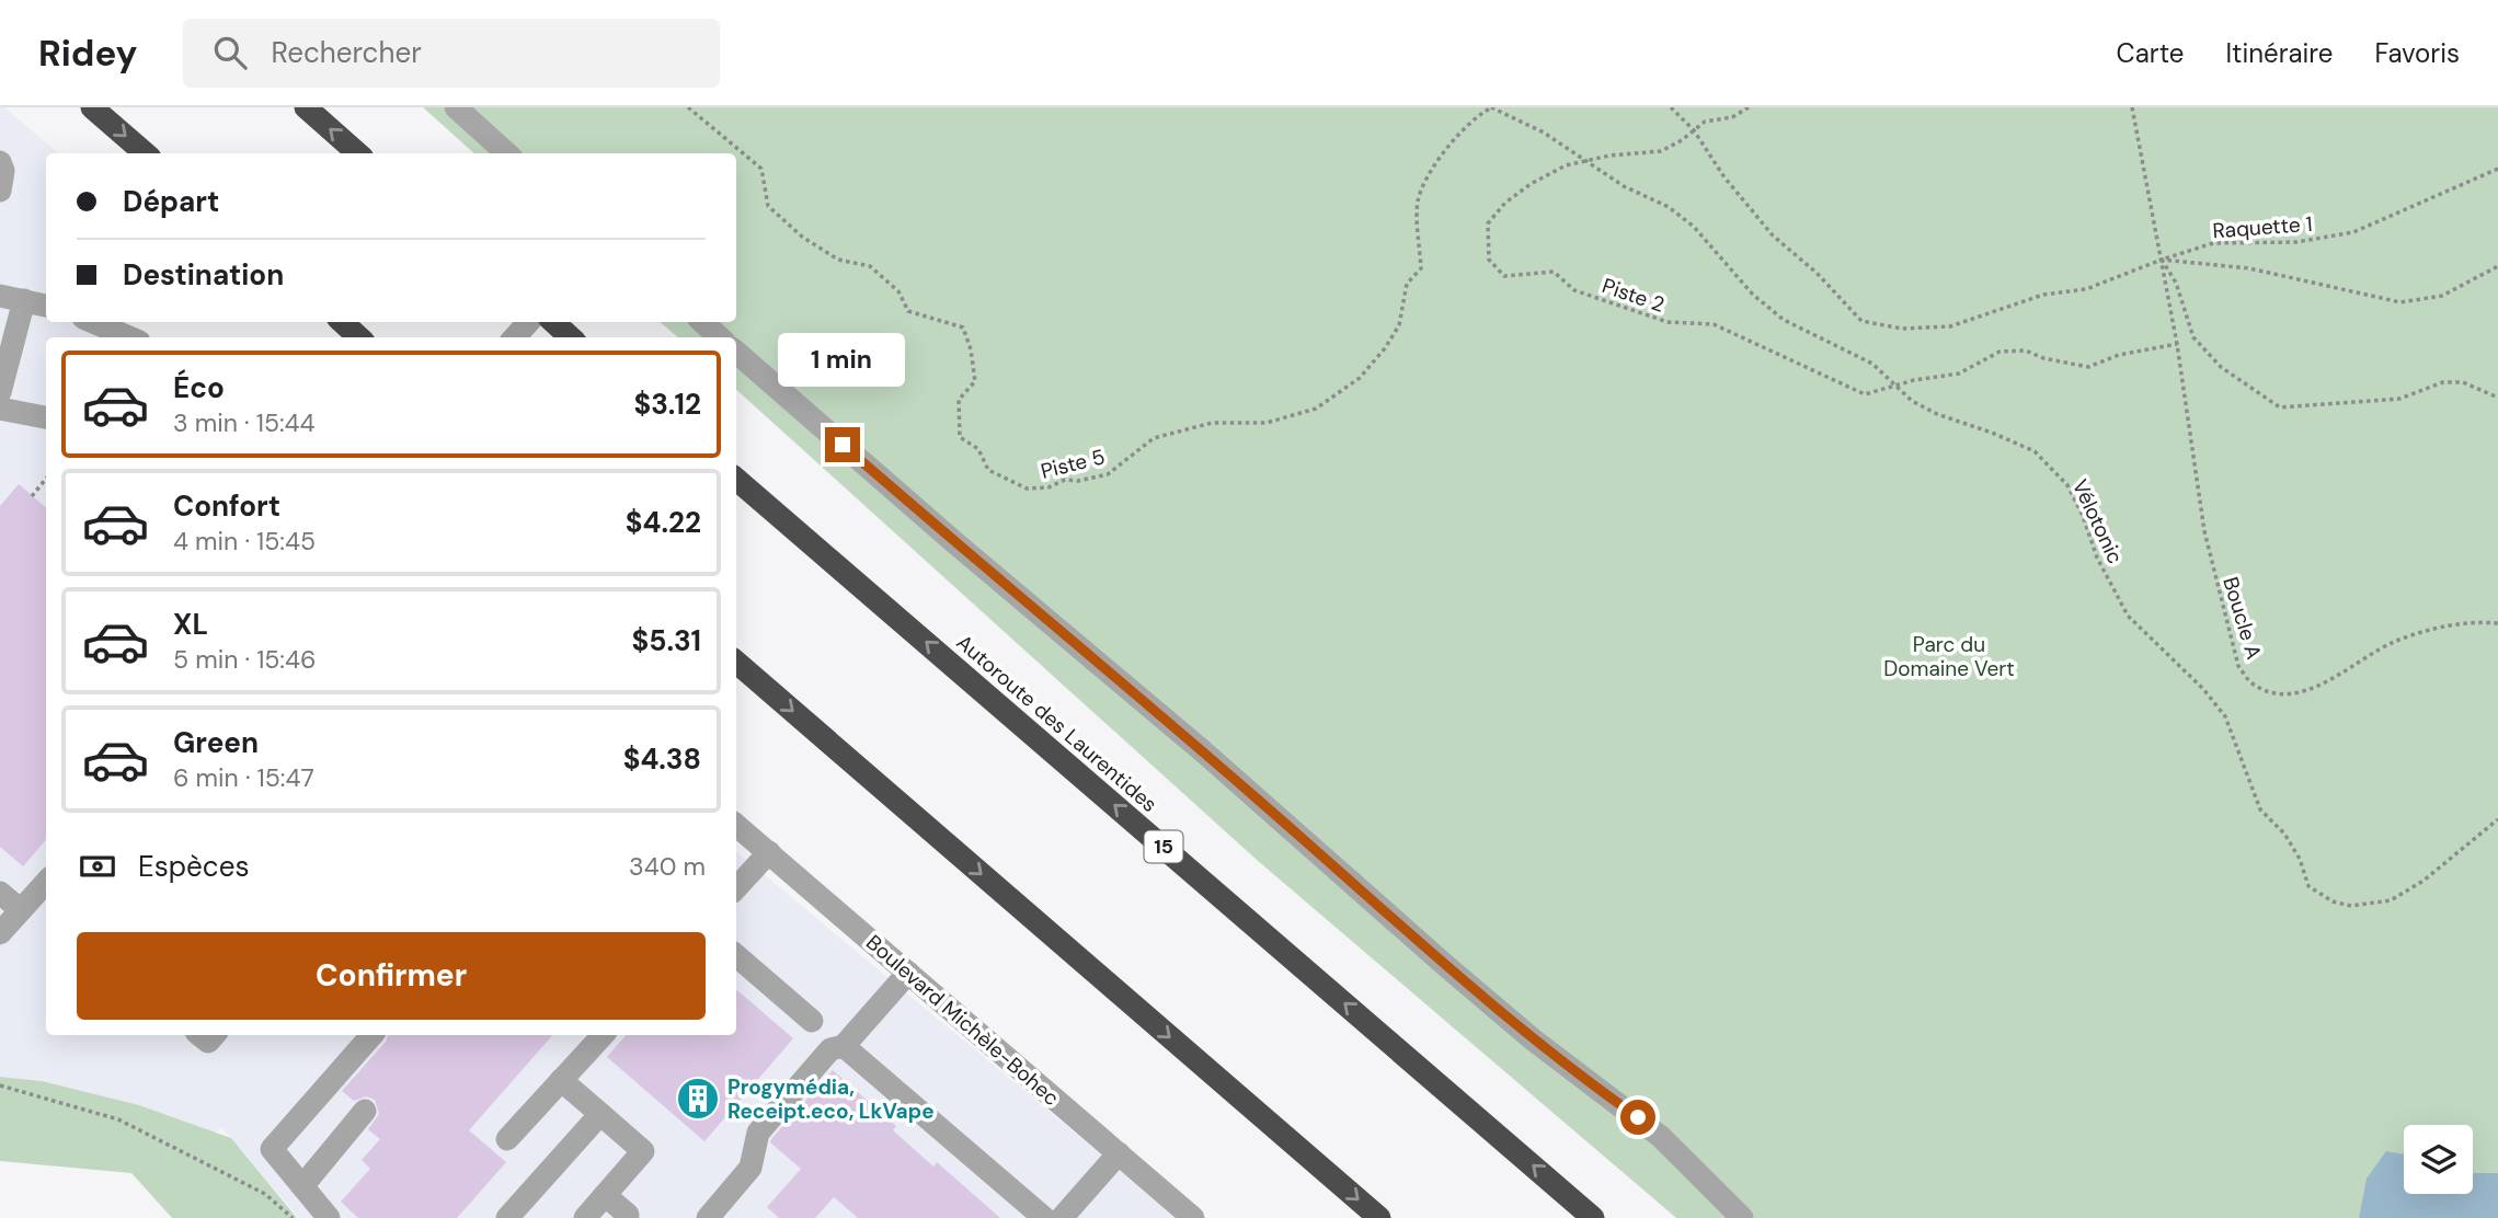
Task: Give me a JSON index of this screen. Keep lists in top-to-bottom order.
{
  "streets": {
    "highway": ["Autoroute des Laurentides", "15"],
    "street": ["Boulevard Michèle-Bohec"],
    "path": [
      "Raquette 1",
      "Piste 2",
      "Piste 5",
      "Vélotonic",
      "Boucle A"
    ]
  },
  "crossings": [
    ["Raquette 1", "Piste 2"],
    ["Piste 2", "Vélotonic"],
    ["Piste 2", "Boucle A"],
    ["Piste 5", "Vélotonic"]
  ],
  "parks": ["Parc du Domaine Vert"],
  "places": {
    "building": ["Progymédia, Receipt.eco, LkVape"]
  },
  "page": {
    "header": "Ridey",
    "search": "Rechercher",
    "nav": ["Carte", "Itinéraire", "Favoris"],
    "banner": ["Départ", "Destination"],
    "bubble": "1 min",
    "list": [
      {
        "name": "Éco",
        "note": "3 min · 15:44",
        "value": "$3.12"
      },
      {
        "name": "Confort",
        "note": "4 min · 15:45",
        "value": "$4.22"
      },
      {
        "name": "XL",
        "note": "5 min · 15:46",
        "value": "$5.31"
      },
      {
        "name": "Green",
        "note": "6 min · 15:47",
        "value": "$4.38"
      }
    ],
    "pay": ["Espèces", "340 m"],
    "buttons": "Confirmer"
  }
}
